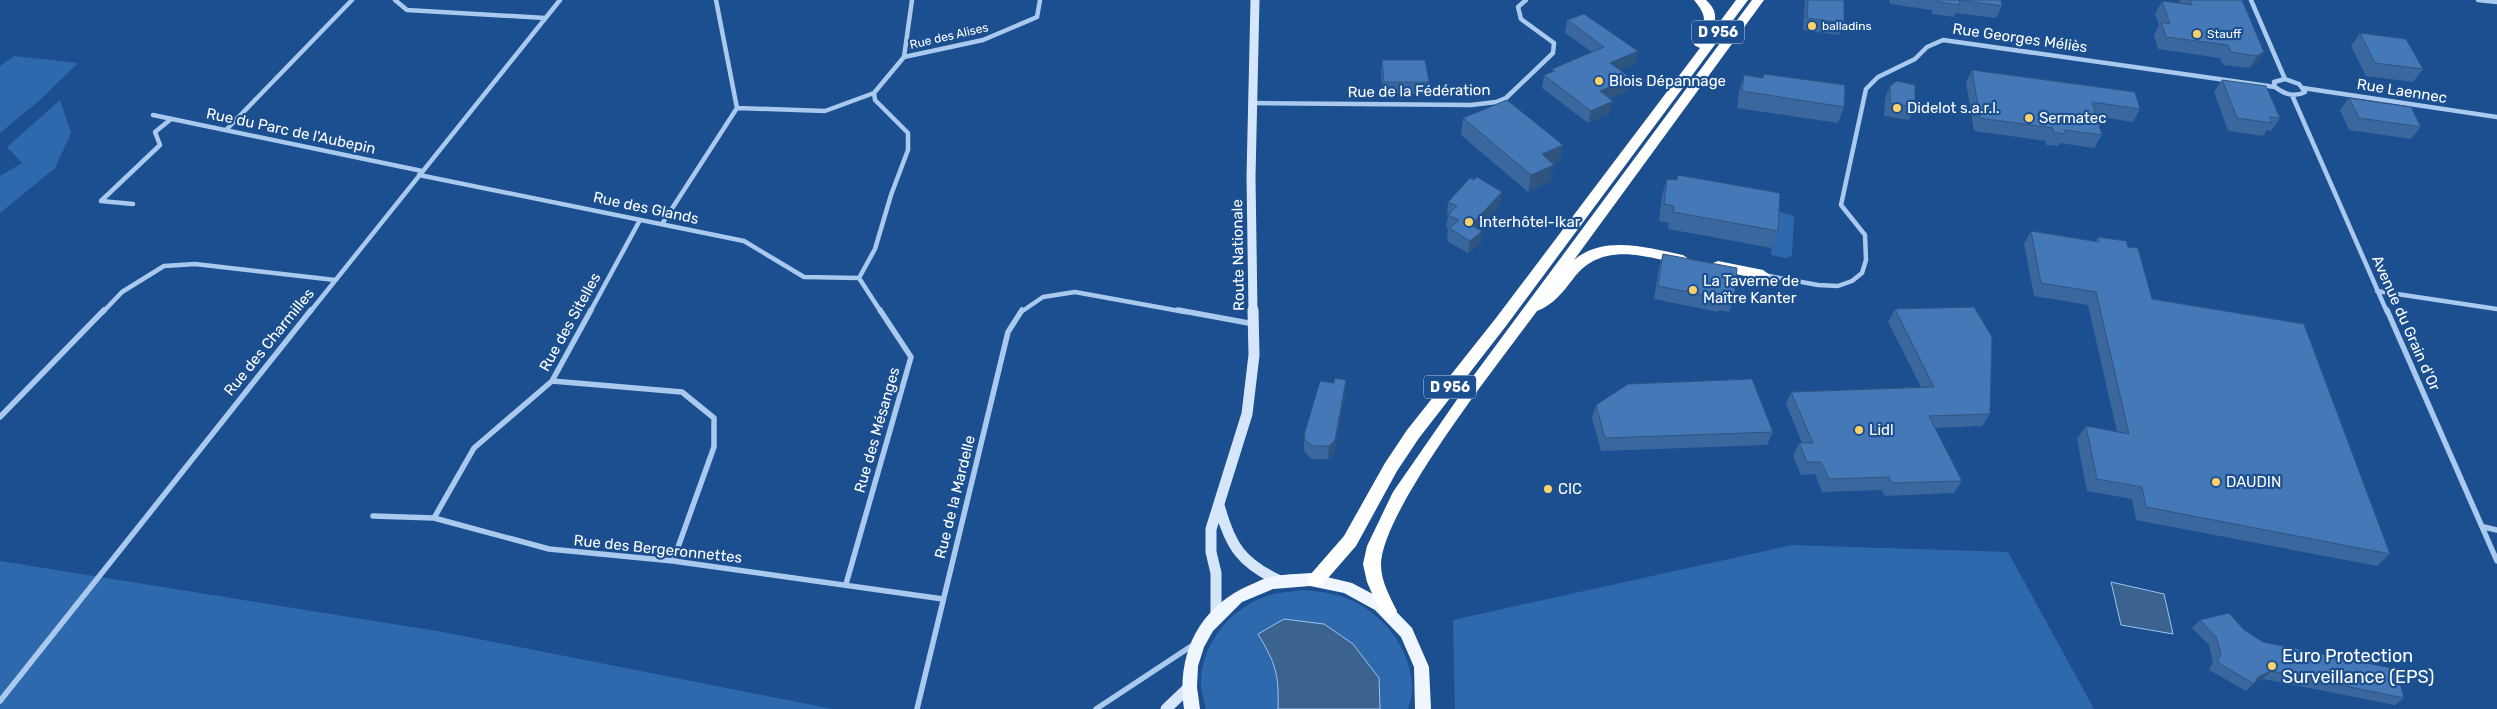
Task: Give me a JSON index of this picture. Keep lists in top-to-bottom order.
{
  "streets": {
    "highway": ["D 956"],
    "main road": ["Route Nationale"],
    "street": [
      "Rue des Alises",
      "Rue Georges Méliès",
      "Rue de la Fédération",
      "Rue Laennec",
      "Rue du Parc de l'Aubepin",
      "Rue des Glands",
      "Rue des Sitelles",
      "Avenue du Grain d'Or",
      "Rue des Charmilles",
      "Rue des Mésanges",
      "Rue de la Mardelle",
      "Rue des Bergeronnettes"
    ]
  },
  "crossings": [
    ["Rue de la Fédération", "Route Nationale"],
    ["Rue du Parc de l'Aubepin", "Rue des Glands"],
    ["Rue du Parc de l'Aubepin", "Rue des Charmilles"],
    ["Rue des Glands", "Rue des Sitelles"],
    ["Rue des Glands", "Rue des Charmilles"],
    ["Rue des Glands", "Rue des Mésanges"],
    ["Route Nationale", "Rue de la Mardelle"],
    ["Rue des Sitelles", "Rue des Bergeronnettes"],
    ["Rue des Mésanges", "Rue des Bergeronnettes"],
    ["Rue de la Mardelle", "Rue des Bergeronnettes"]
  ],
  "places": [
    "balladins",
    "Stauff",
    "Blois Dépannage",
    "Didelot s.a.r.l.",
    "Sermatec",
    "Interhôtel-Ikar",
    "La Taverne de Maître Kanter",
    "Lidl",
    "DAUDIN",
    "CIC",
    "Euro Protection Surveillance (EPS)"
  ]
}
